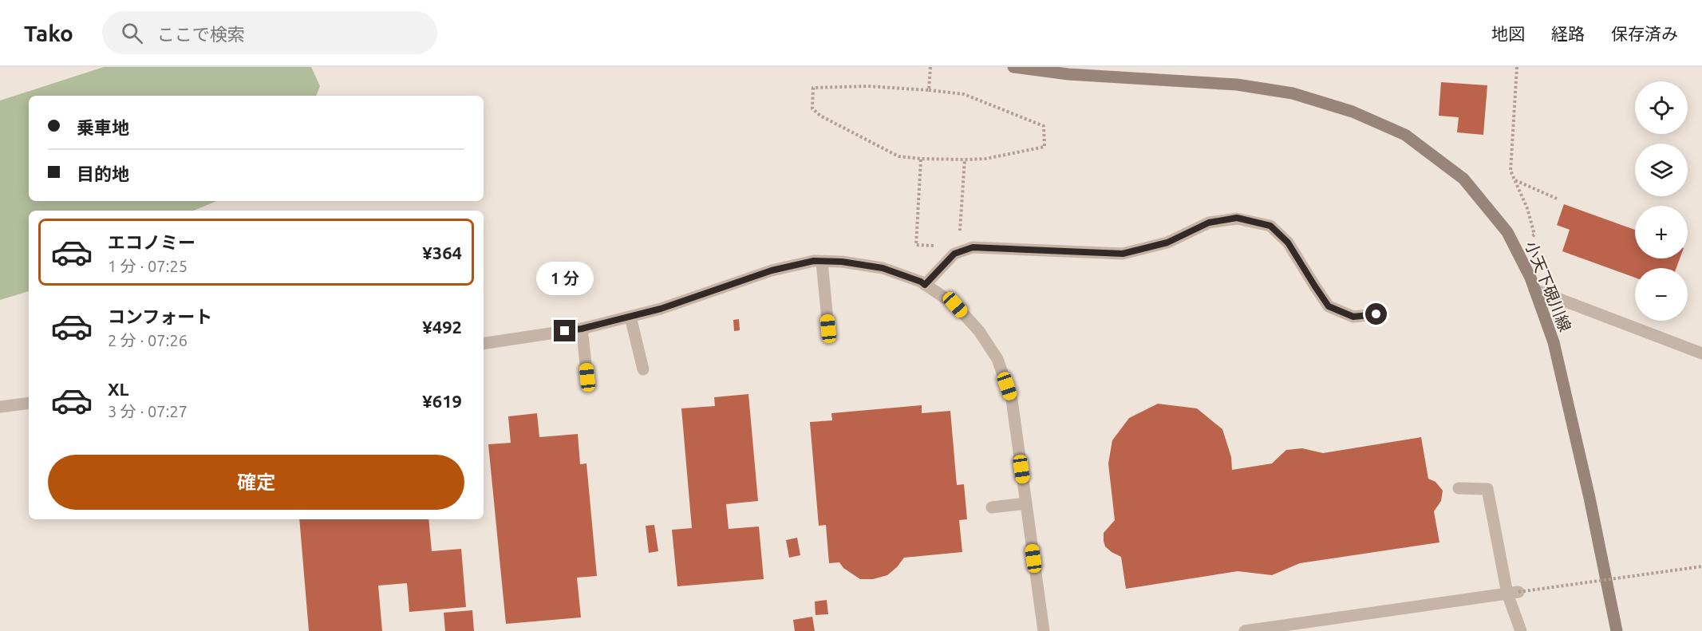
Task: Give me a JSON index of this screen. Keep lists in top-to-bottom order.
{
  "streets": {
    "main road": ["小天下硯川線"]
  },
  "page": {
    "header": "Tako",
    "search": "ここで検索",
    "nav": ["地図", "経路", "保存済み"],
    "map_buttons": ["+", "−"],
    "banner": ["乗車地", "目的地"],
    "list": [
      {
        "name": "エコノミー",
        "note": "1 分 · 07:25",
        "value": "¥364"
      },
      {
        "name": "コンフォート",
        "note": "2 分 · 07:26",
        "value": "¥492"
      },
      {
        "name": "XL",
        "note": "3 分 · 07:27",
        "value": "¥619"
      }
    ],
    "bubble": "1 分",
    "buttons": "確定"
  }
}
